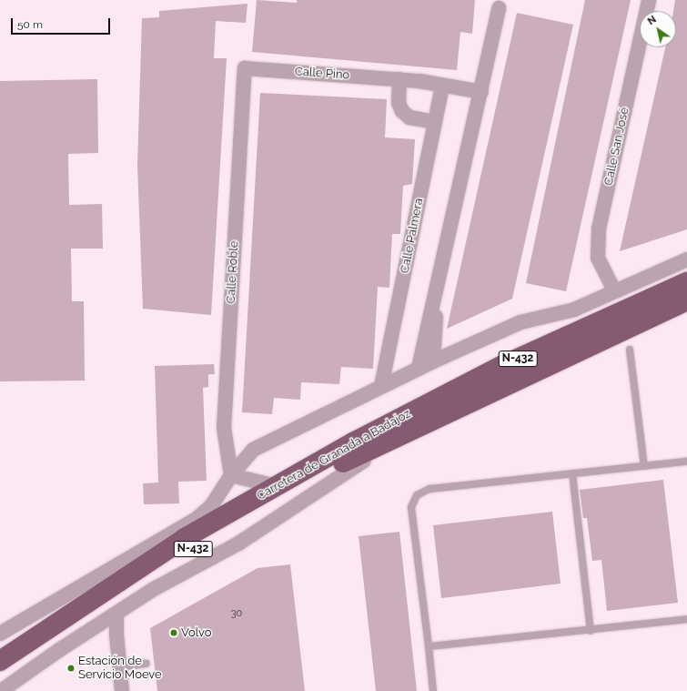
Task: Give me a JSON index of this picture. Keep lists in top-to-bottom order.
{
  "streets": {
    "highway": ["N-432", "Carretera de Granada a Badajoz"],
    "street": [
      "Calle Pino",
      "Calle San José",
      "Calle Palmera",
      "Calle Roble"
    ]
  },
  "crossings": [
    ["Calle Pino", "Calle Palmera"],
    ["Calle Pino", "Calle Roble"]
  ],
  "places": ["Volvo", "Estación de Servicio Moeve"],
  "house_numbers": ["30"],
  "scale_bar": "50 m",
  "north": "top left"
}
